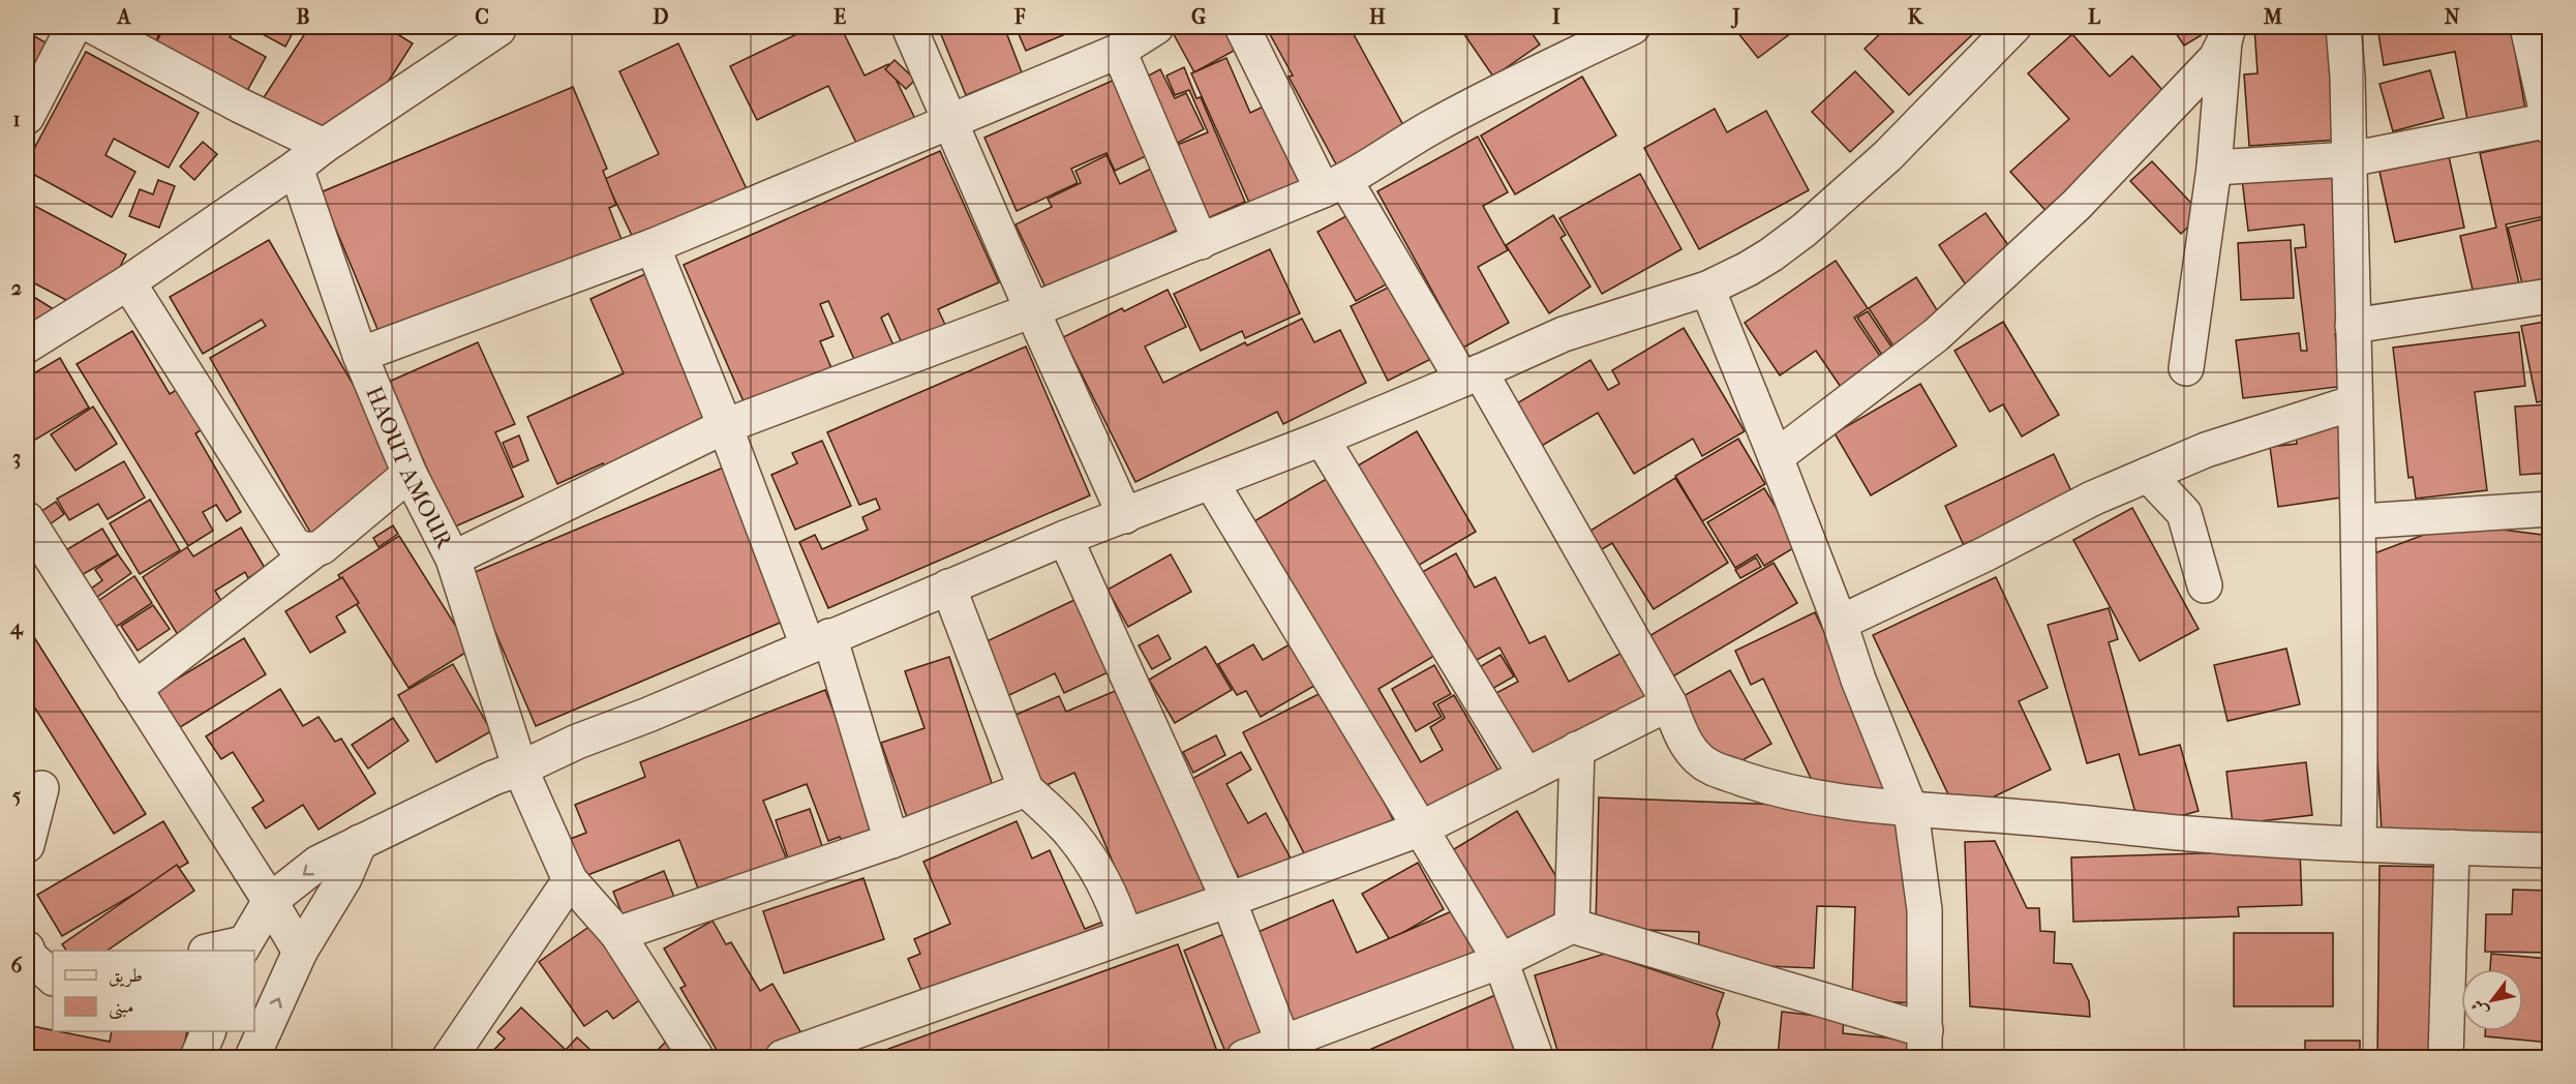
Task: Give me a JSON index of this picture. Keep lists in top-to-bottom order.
{
  "streets": {
    "street": ["HAOUT AMOUR"]
  },
  "legend": ["طريق", "مبنى"],
  "north": "bottom left",
  "grid": {
    "columns": [
      "A",
      "B",
      "C",
      "D",
      "E",
      "F",
      "G",
      "H",
      "I",
      "J",
      "K",
      "L",
      "M",
      "N"
    ],
    "rows": [
      "1",
      "2",
      "3",
      "4",
      "5",
      "6"
    ]
  }
}
